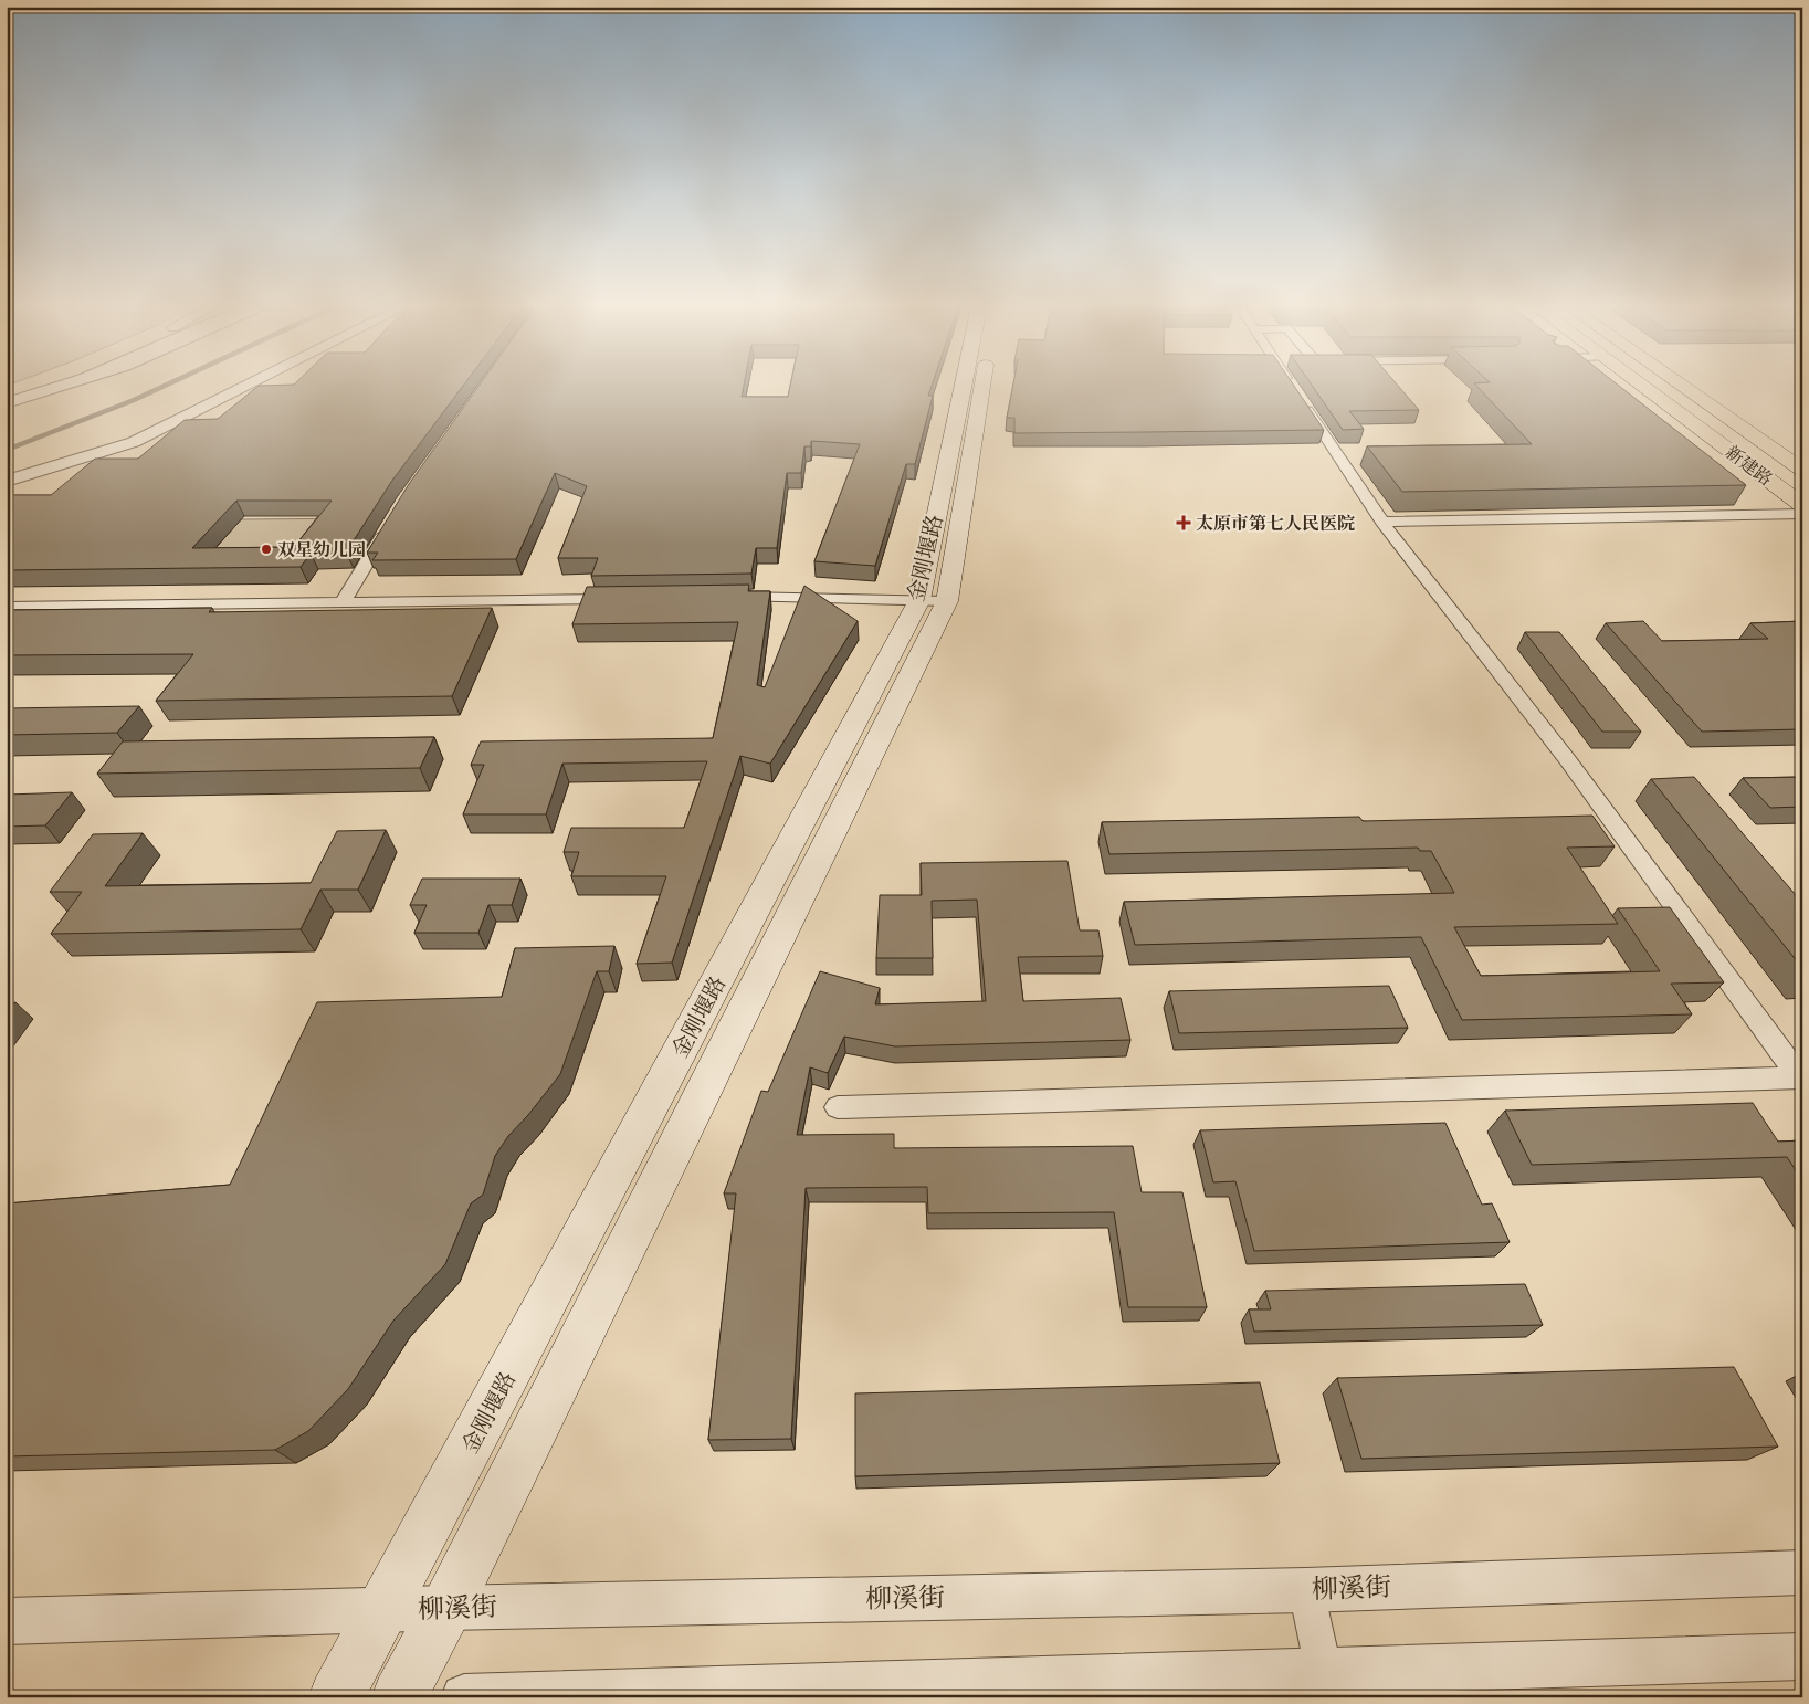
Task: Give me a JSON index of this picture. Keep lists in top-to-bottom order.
{
  "streets": {
    "main road": ["新建路", "金刚堰路"],
    "street": ["柳溪街"]
  },
  "crossings": [
    ["金刚堰路", "柳溪街"]
  ],
  "places": {
    "health": ["太原市第七人民医院"],
    "other": ["双星幼儿园"]
  }
}
